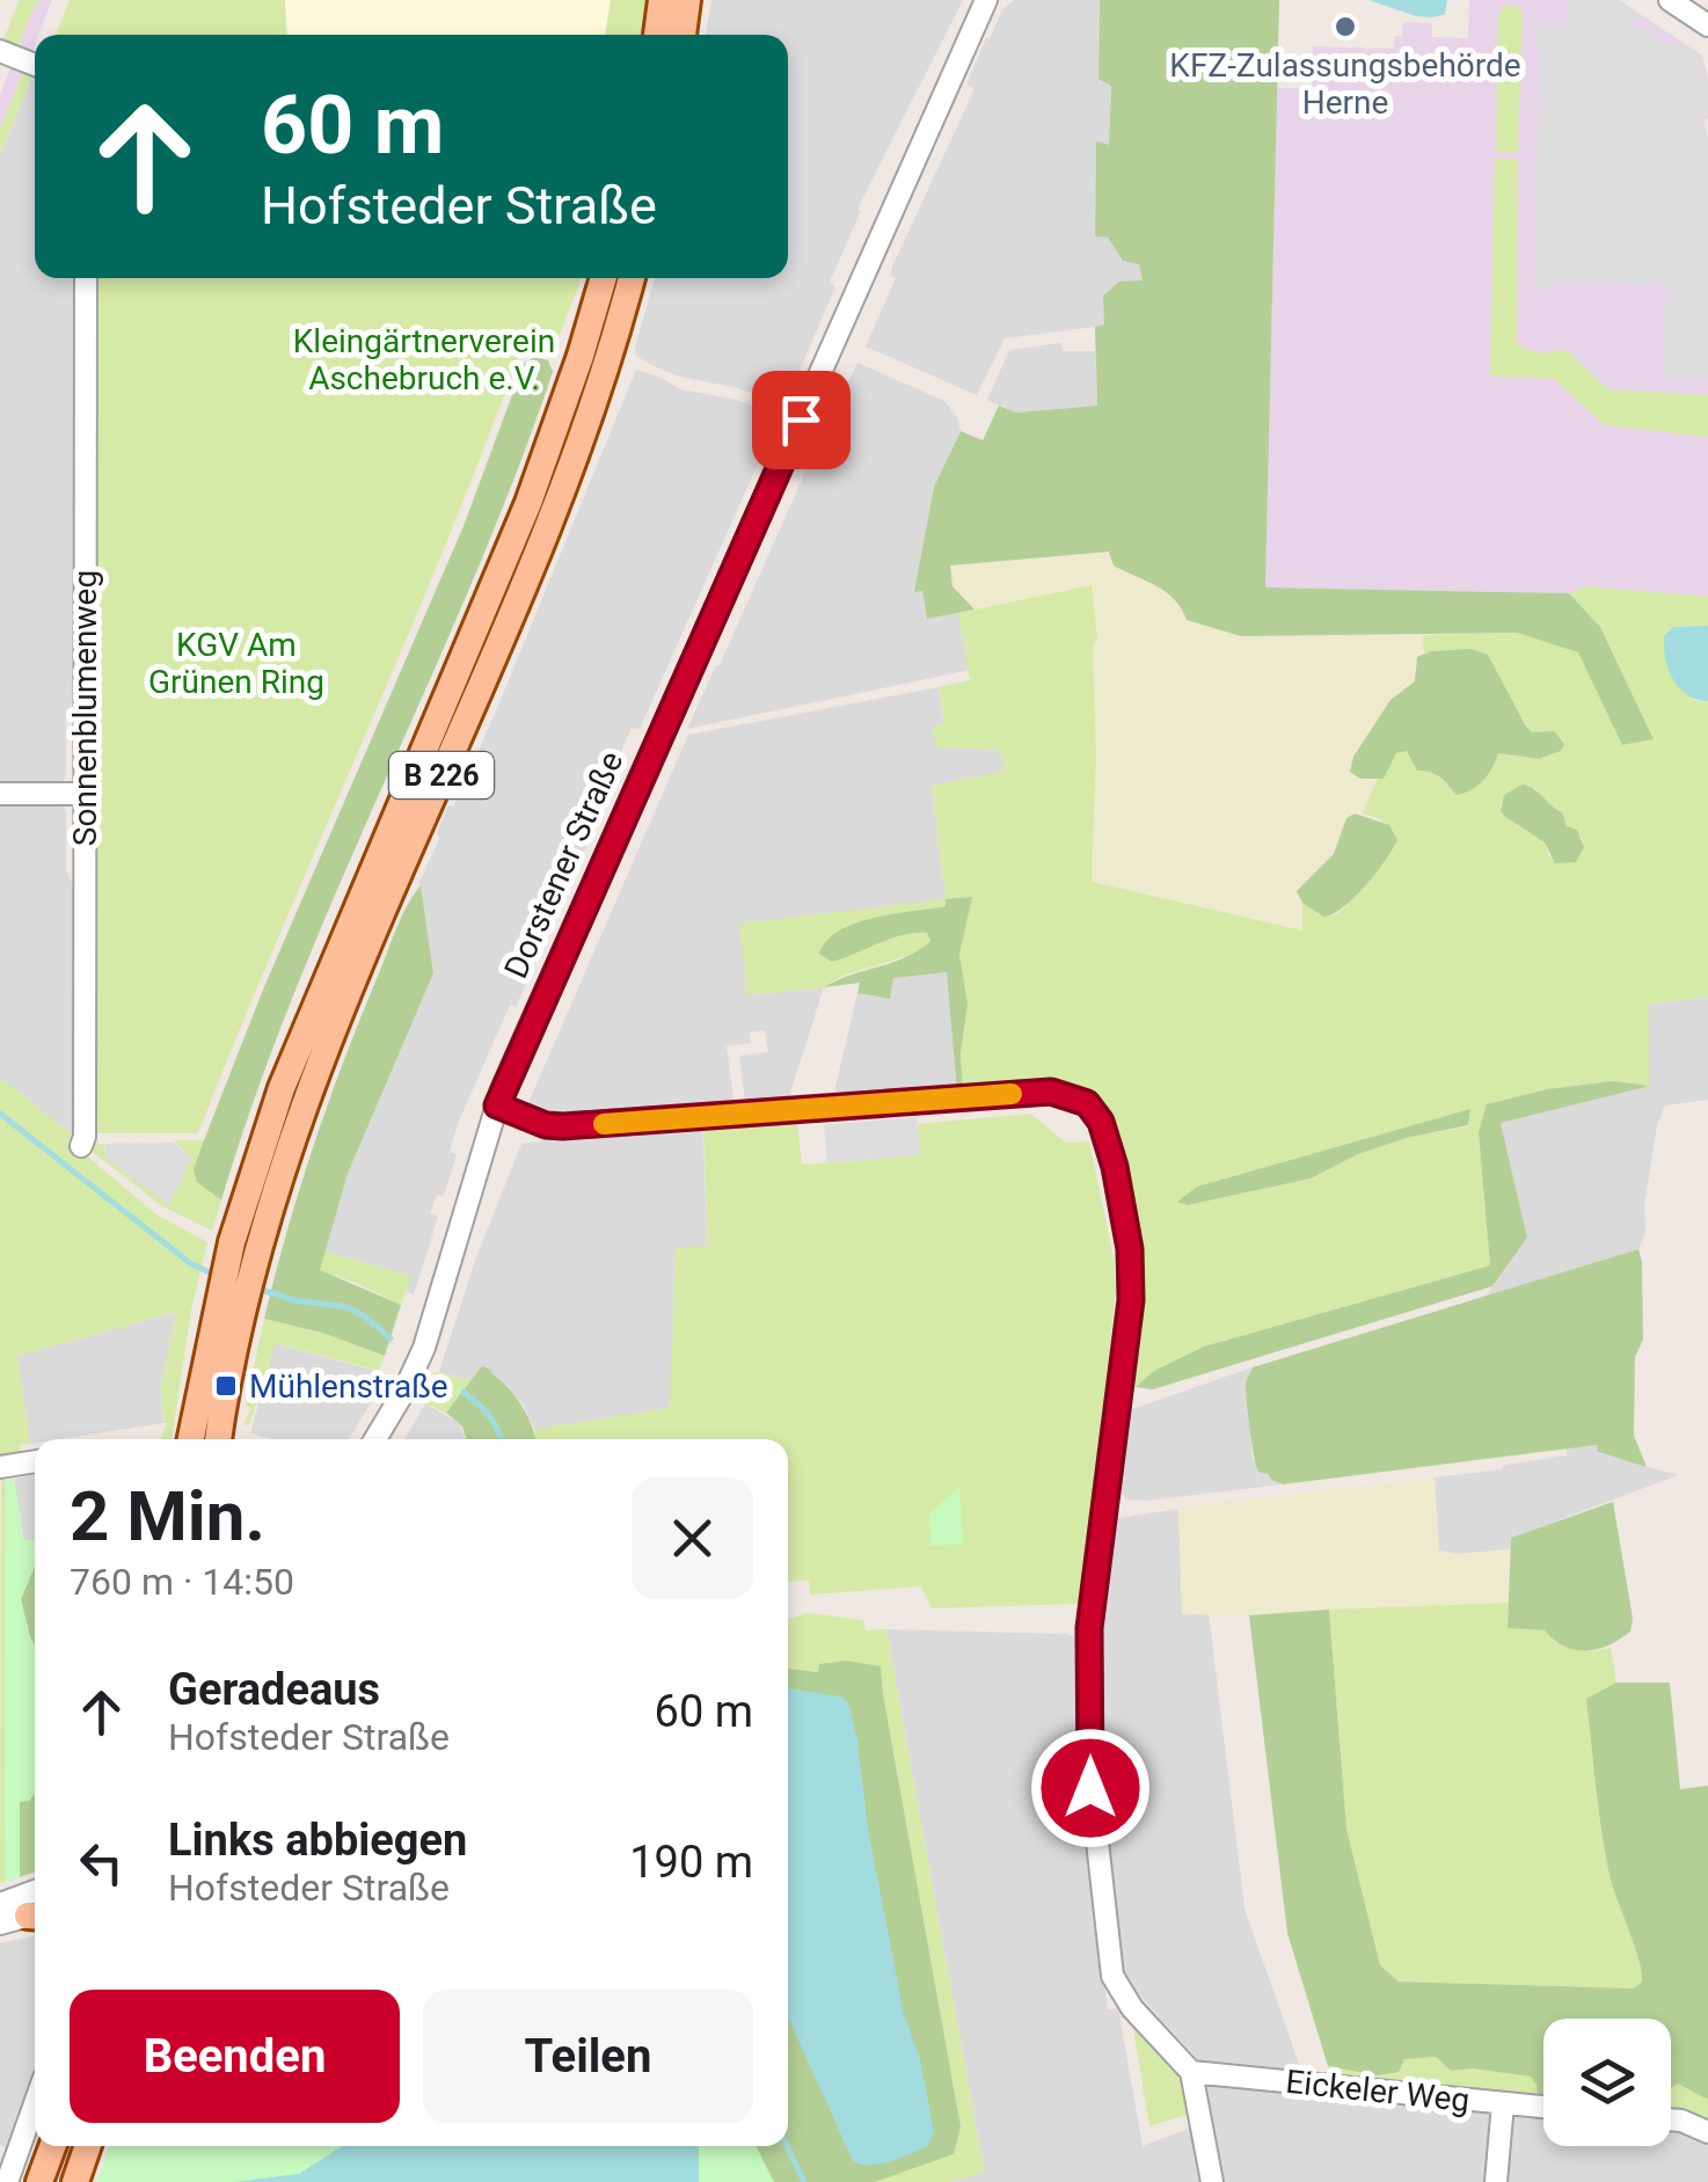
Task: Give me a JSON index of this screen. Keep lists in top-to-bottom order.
{
  "streets": {
    "main road": ["B 226"],
    "street": ["Sonnenblumenweg", "Dorstener Straße", "Eickeler Weg"]
  },
  "parks": ["Kleingärtnerverein Aschebruch e.V.", "KGV Am Grünen Ring"],
  "places": {
    "other": ["KFZ-Zulassungsbehörde Herne"],
    "transit": ["Mühlenstraße"]
  },
  "page": {
    "turn": ["60 m", "Hofsteder Straße"],
    "heading": ["2 Min.", "760 m · 14:50"],
    "list": [
      {
        "name": "Geradeaus",
        "note": "Hofsteder Straße",
        "value": "60 m"
      },
      {
        "name": "Links abbiegen",
        "note": "Hofsteder Straße",
        "value": "190 m"
      }
    ],
    "buttons": ["Beenden", "Teilen"]
  }
}
